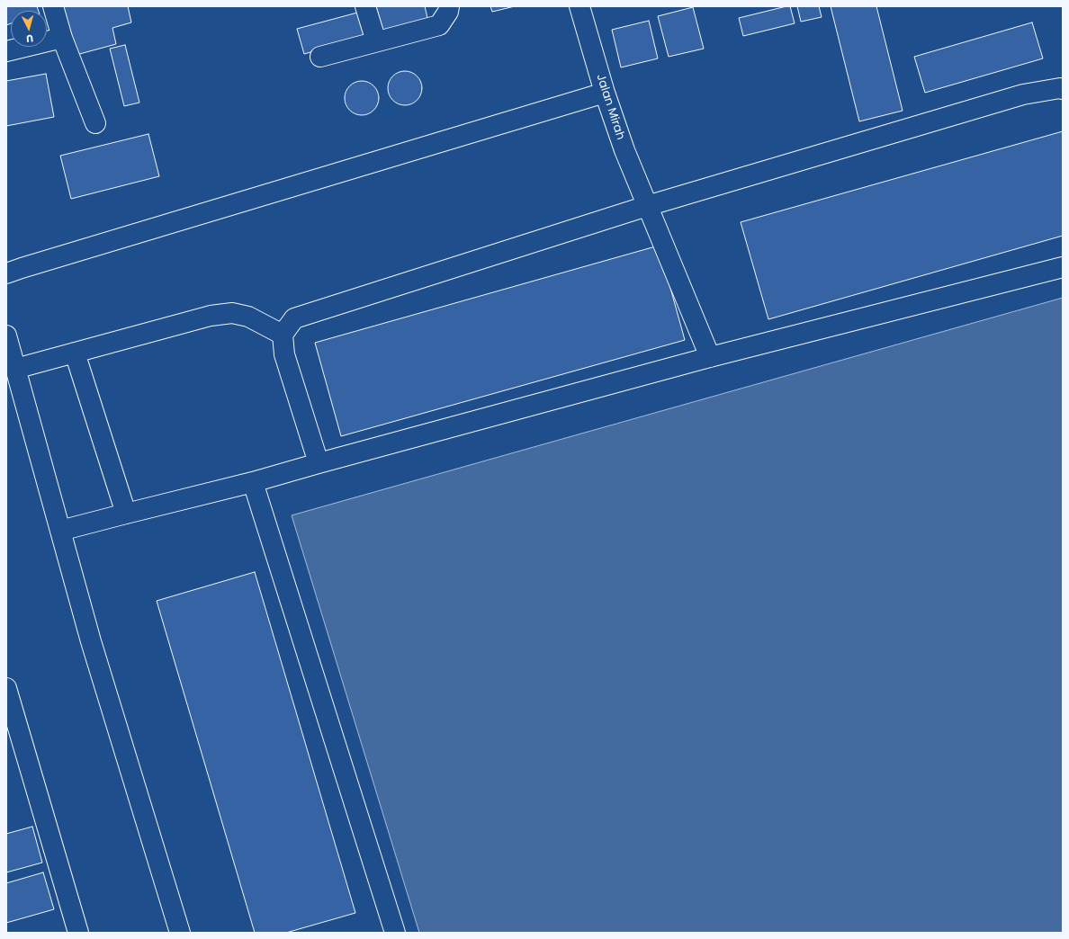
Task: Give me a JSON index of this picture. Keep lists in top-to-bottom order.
{
  "streets": {
    "lane": ["Jalan Mirah"]
  },
  "north": "bottom"
}
